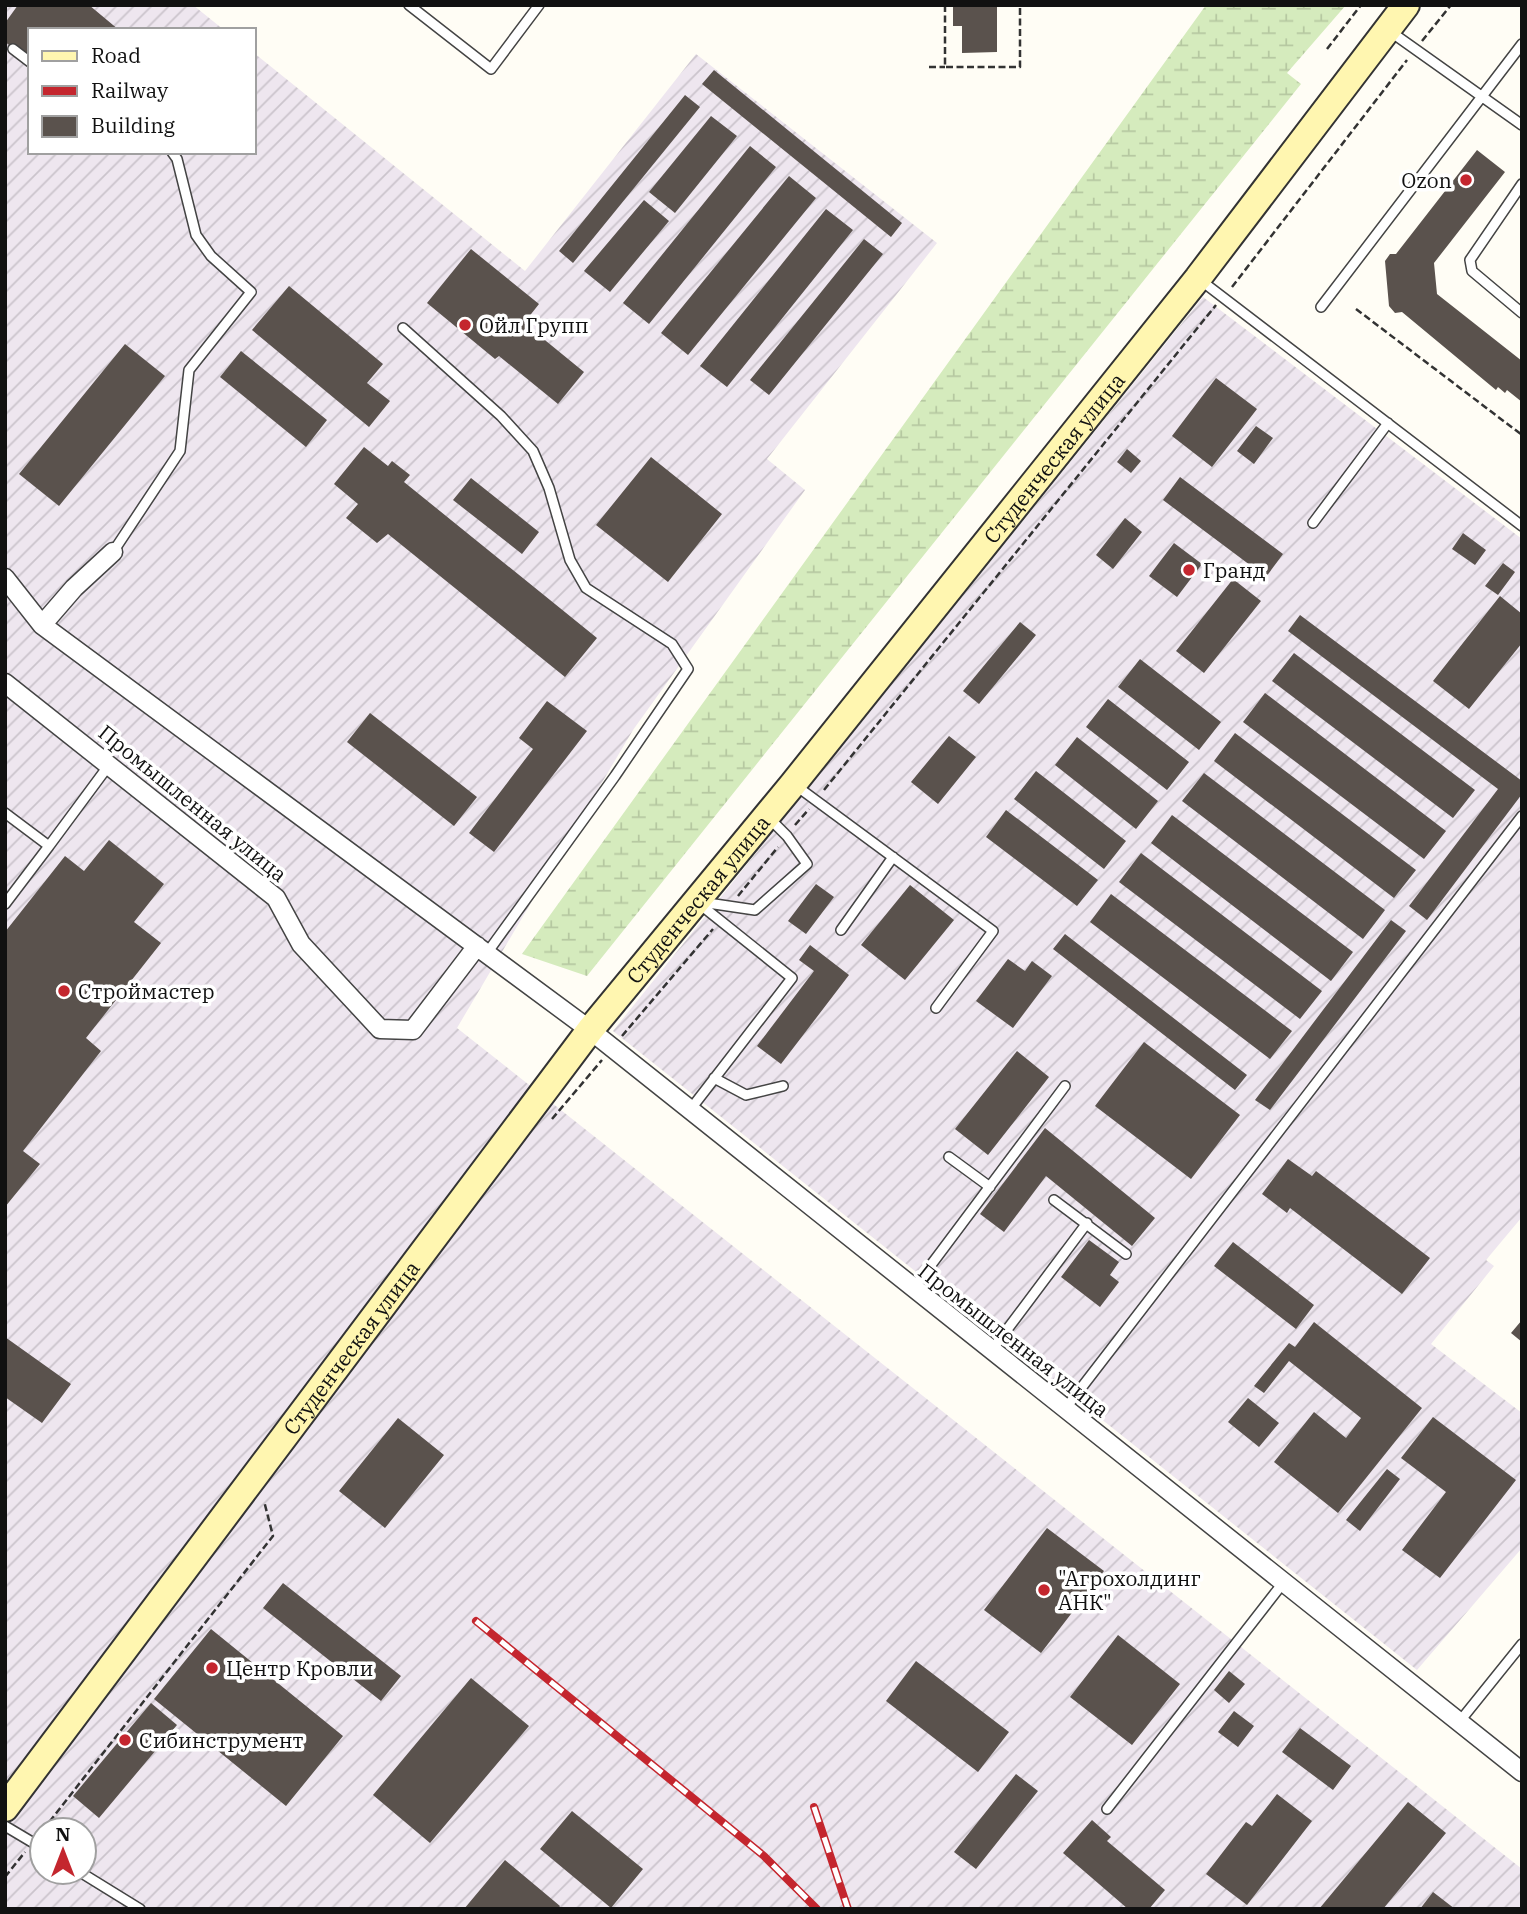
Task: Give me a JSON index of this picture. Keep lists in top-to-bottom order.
{
  "streets": {
    "main road": ["Студенческая улица"],
    "street": ["Промышленная улица"]
  },
  "crossings": [
    ["Студенческая улица", "Промышленная улица"]
  ],
  "places": [
    "Ozon",
    "Ойл Групп",
    "Гранд",
    "Строймастер",
    "\"Агрохолдинг АНК\"",
    "Центр Кровли",
    "Сибинструмент"
  ],
  "legend": ["Road", "Railway", "Building"],
  "north": "top"
}
